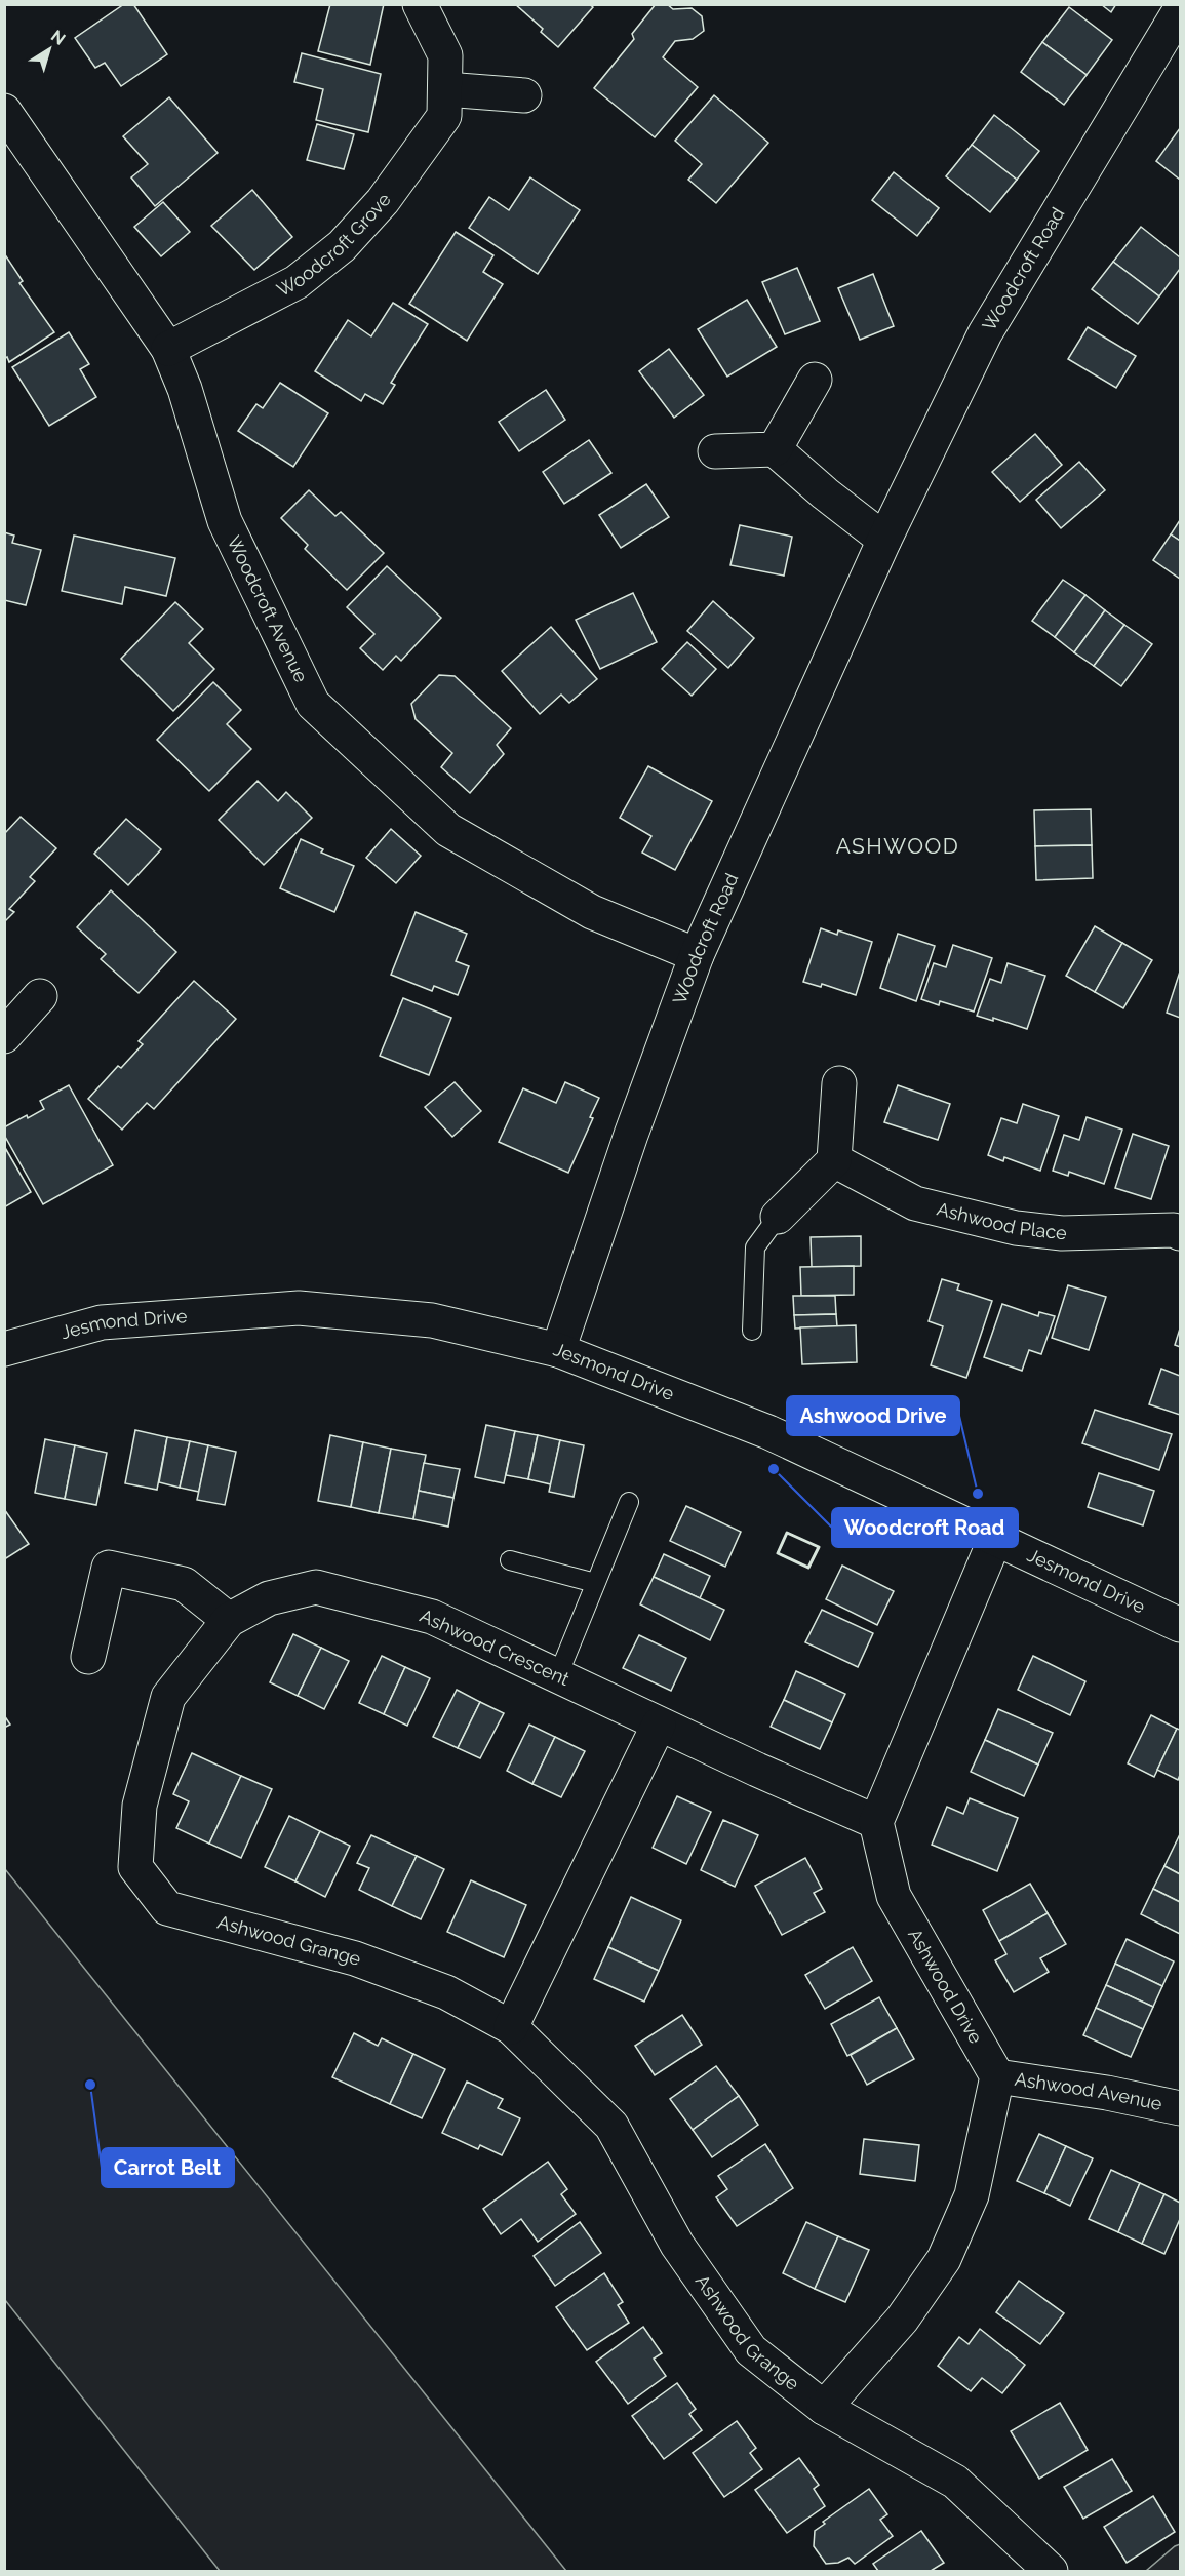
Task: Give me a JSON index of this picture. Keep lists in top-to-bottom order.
{
  "streets": {
    "street": [
      "Woodcroft Grove",
      "Woodcroft Road",
      "Woodcroft Avenue",
      "Ashwood Place",
      "Jesmond Drive",
      "Ashwood Crescent",
      "Ashwood Grange",
      "Ashwood Drive",
      "Ashwood Avenue"
    ]
  },
  "crossings": [
    ["Woodcroft Grove", "Woodcroft Avenue"],
    ["Woodcroft Road", "Woodcroft Avenue"],
    ["Woodcroft Road", "Jesmond Drive"],
    ["Ashwood Crescent", "Ashwood Grange"],
    ["Ashwood Crescent", "Ashwood Drive"],
    ["Ashwood Drive", "Ashwood Avenue"]
  ],
  "districts": ["ASHWOOD"],
  "places": ["Woodcroft Road", "Ashwood Drive", "Carrot Belt"],
  "north": "top right"
}
